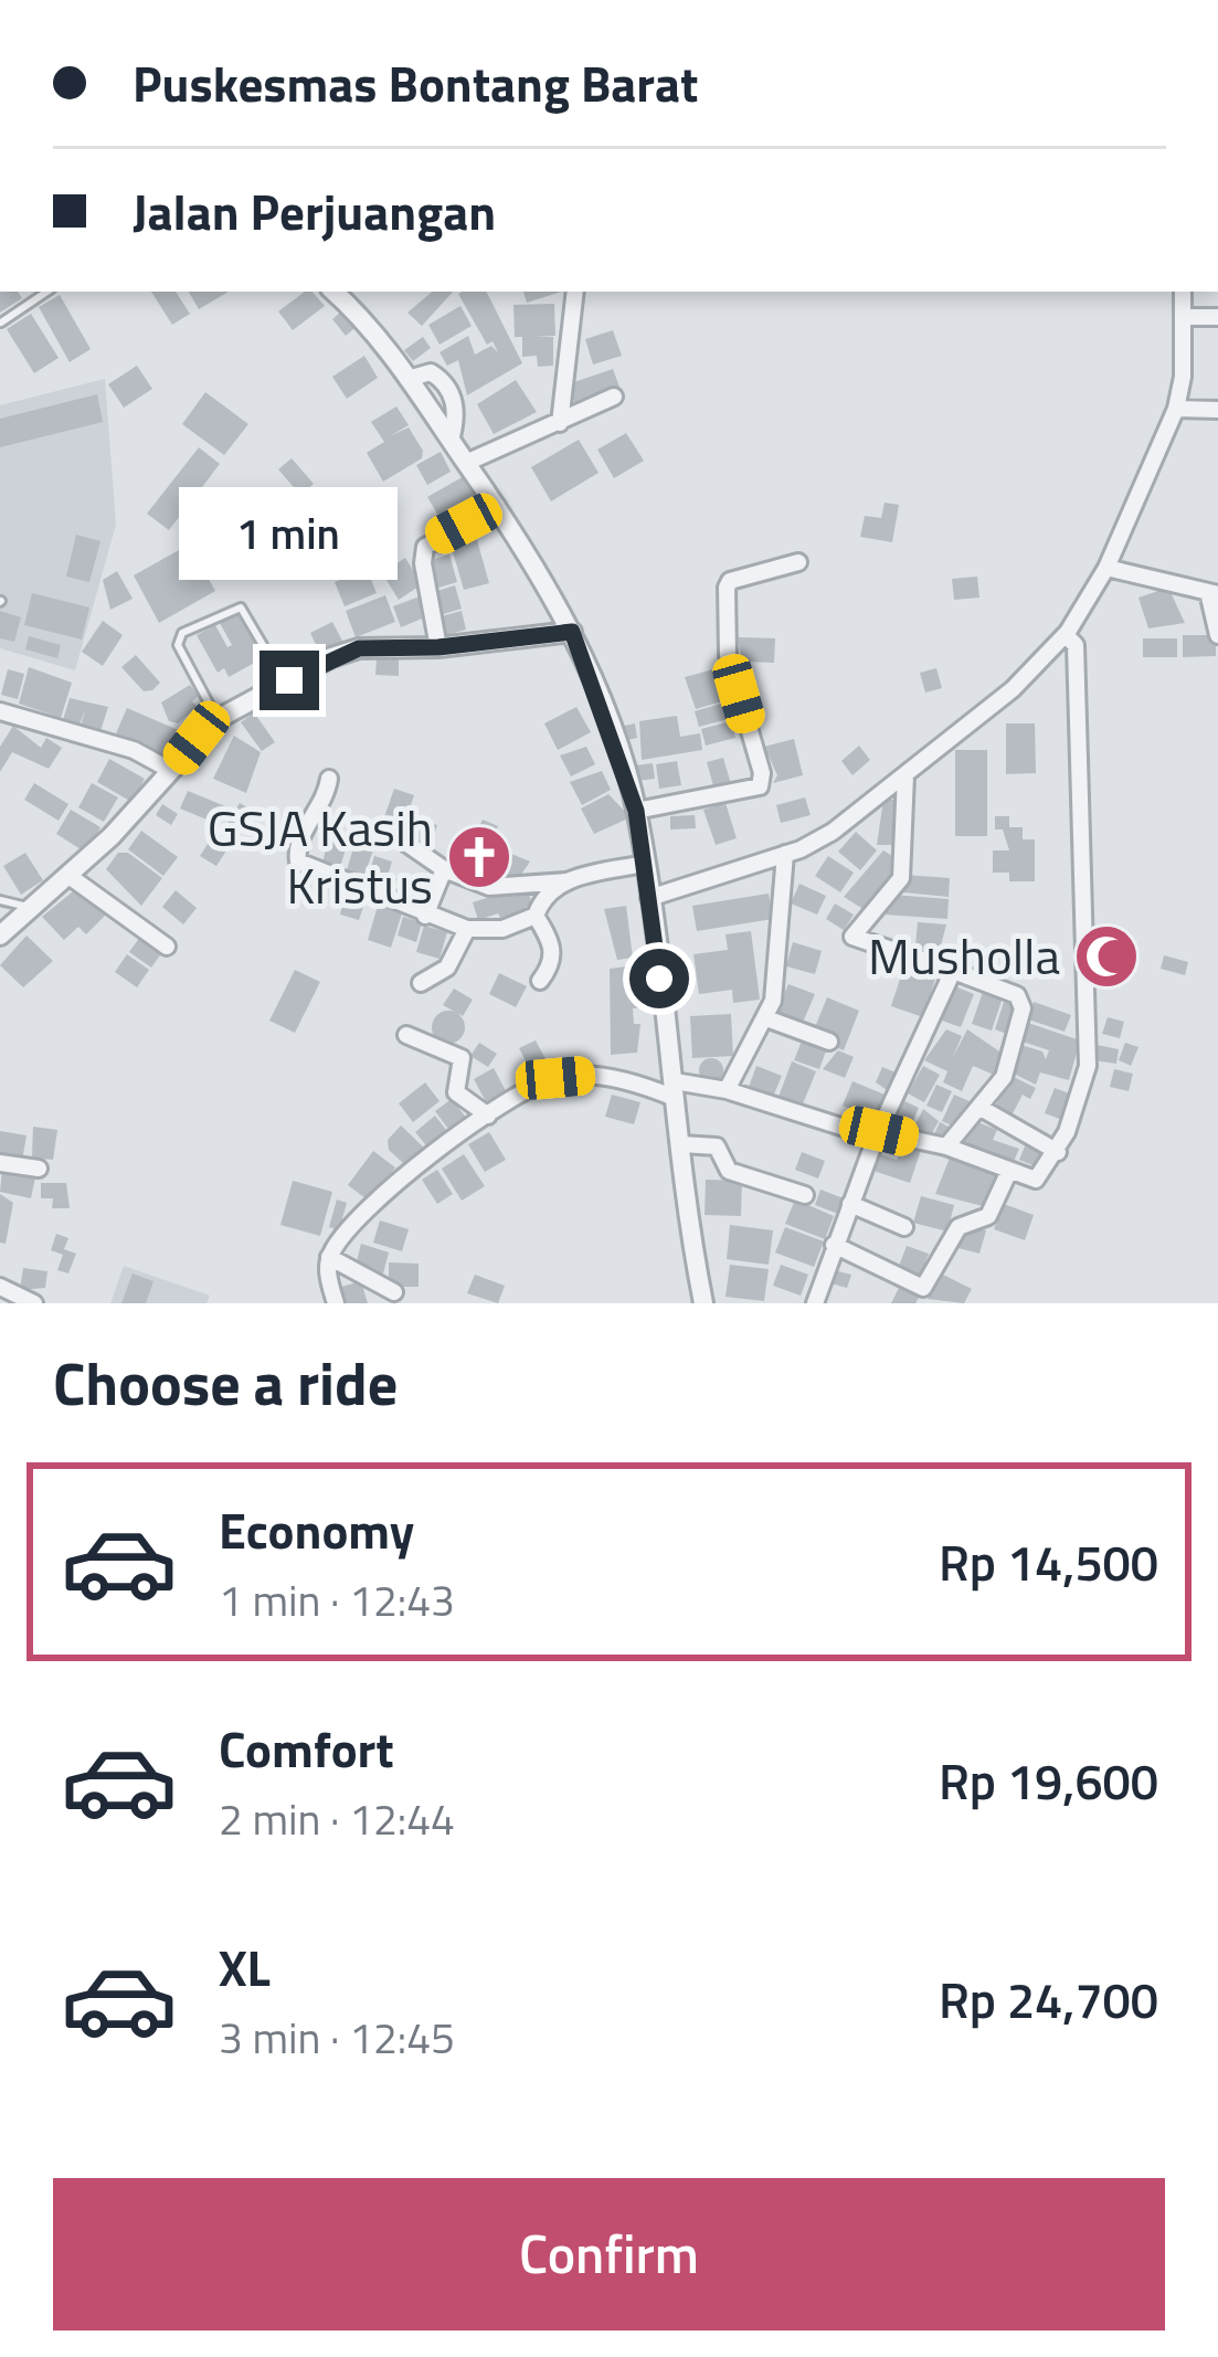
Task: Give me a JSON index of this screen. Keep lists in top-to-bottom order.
{
  "places": {
    "church": ["GSJA Kasih Kristus"],
    "mosque": ["Musholla"]
  },
  "page": {
    "banner": ["Puskesmas Bontang Barat", "Jalan Perjuangan"],
    "bubble": "1 min",
    "heading": "Choose a ride",
    "list": [
      {
        "name": "Economy",
        "note": "1 min · 12:43",
        "value": "Rp 14,500"
      },
      {
        "name": "Comfort",
        "note": "2 min · 12:44",
        "value": "Rp 19,600"
      },
      {
        "name": "XL",
        "note": "3 min · 12:45",
        "value": "Rp 24,700"
      }
    ],
    "buttons": "Confirm"
  }
}
